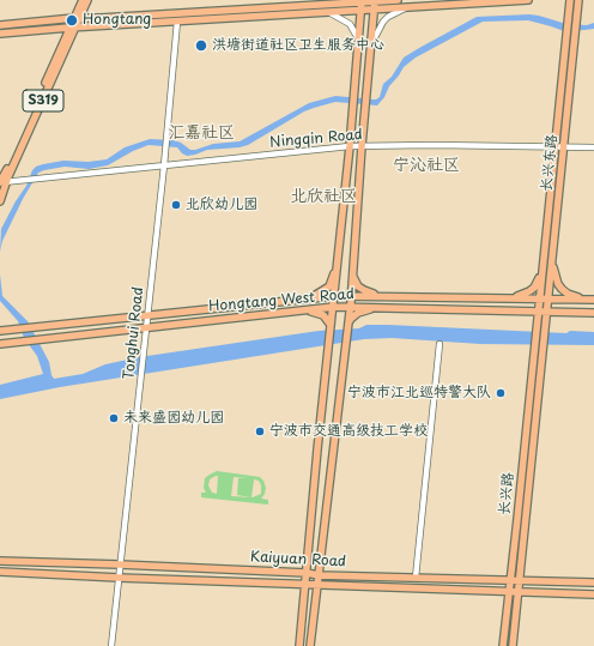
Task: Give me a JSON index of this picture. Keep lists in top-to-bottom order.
{
  "streets": {
    "main road": [
      "S319",
      "长兴东路",
      "Hongtang West Road",
      "长兴路",
      "Kaiyuan Road"
    ],
    "street": ["Ningqin Road", "Tonghui Road"]
  },
  "crossings": [
    ["S319", "Ningqin Road"],
    ["Ningqin Road", "长兴东路"],
    ["Ningqin Road", "Tonghui Road"],
    ["长兴东路", "Hongtang West Road"],
    ["长兴东路", "长兴路"],
    ["Hongtang West Road", "Tonghui Road"],
    ["Tonghui Road", "Kaiyuan Road"],
    ["长兴路", "Kaiyuan Road"]
  ],
  "districts": ["汇嘉社区", "宁沁社区", "北欣社区"],
  "places": [
    "Hongtang",
    "洪塘街道社区卫生服务中心",
    "北欣幼儿园",
    "宁波市江北巡特警大队",
    "未来盛园幼儿园",
    "宁波市交通高级技工学校"
  ]
}
